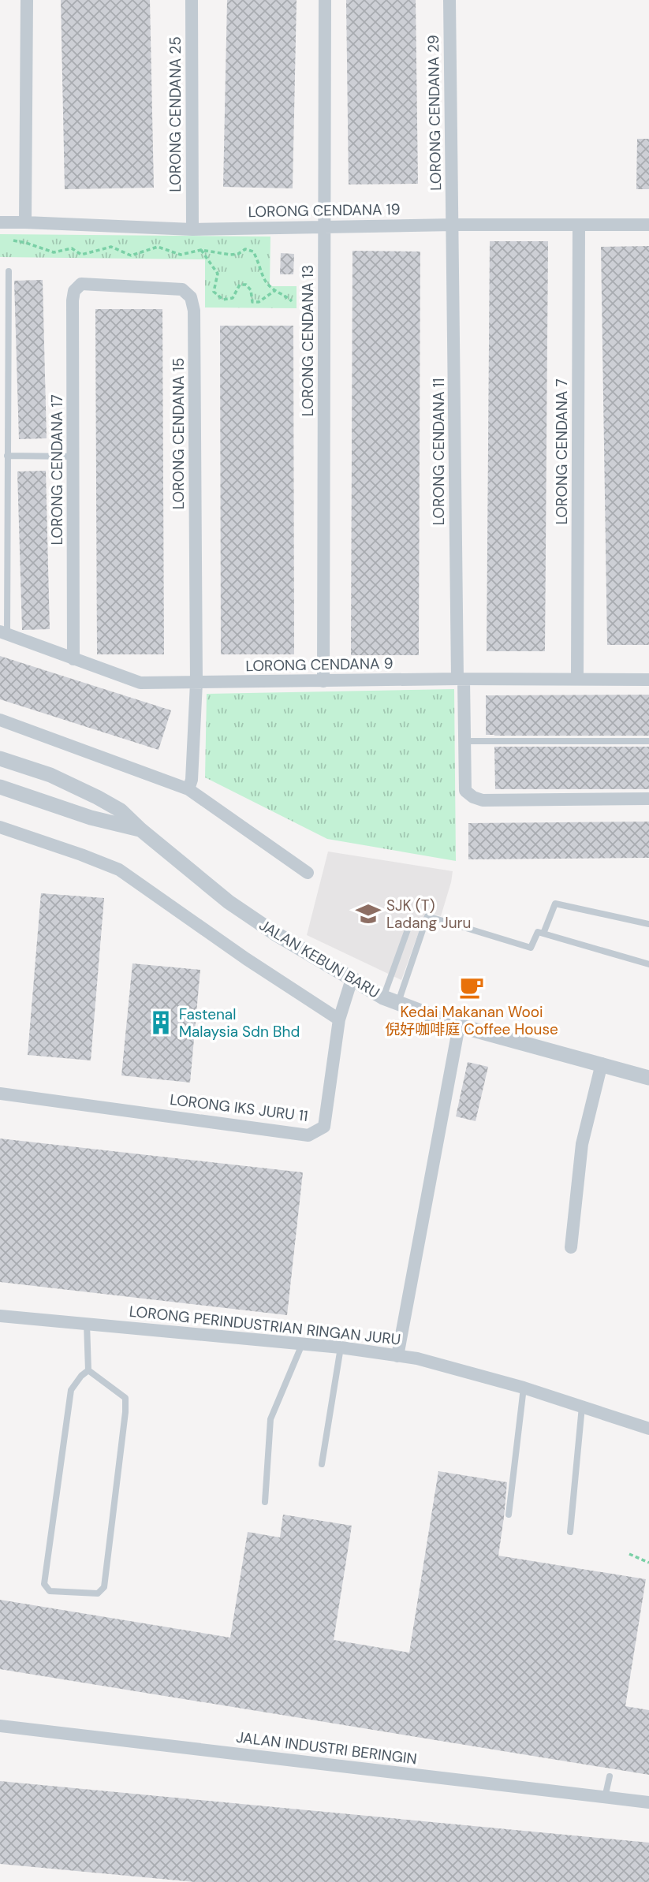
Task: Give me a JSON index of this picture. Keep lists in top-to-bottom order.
{
  "streets": {
    "street": [
      "LORONG CENDANA 29",
      "LORONG CENDANA 25",
      "LORONG CENDANA 19",
      "LORONG CENDANA 13",
      "LORONG CENDANA 15",
      "LORONG CENDANA 11",
      "LORONG CENDANA 7",
      "LORONG CENDANA 17",
      "LORONG CENDANA 9",
      "JALAN KEBUN BARU",
      "LORONG IKS JURU 11",
      "LORONG PERINDUSTRIAN RINGAN JURU",
      "JALAN INDUSTRI BERINGIN"
    ]
  },
  "crossings": [
    ["LORONG CENDANA 29", "LORONG CENDANA 19"],
    ["LORONG CENDANA 29", "LORONG CENDANA 11"],
    ["LORONG CENDANA 25", "LORONG CENDANA 19"],
    ["LORONG CENDANA 19", "LORONG CENDANA 13"],
    ["LORONG CENDANA 19", "LORONG CENDANA 11"],
    ["LORONG CENDANA 19", "LORONG CENDANA 7"],
    ["LORONG CENDANA 13", "LORONG CENDANA 9"],
    ["LORONG CENDANA 15", "LORONG CENDANA 17"],
    ["LORONG CENDANA 15", "LORONG CENDANA 9"],
    ["LORONG CENDANA 11", "LORONG CENDANA 9"],
    ["LORONG CENDANA 7", "LORONG CENDANA 9"],
    ["LORONG CENDANA 17", "LORONG CENDANA 9"],
    ["JALAN KEBUN BARU", "LORONG IKS JURU 11"]
  ],
  "places": {
    "school or university": ["SJK (T) Ladang Juru"],
    "cafe": ["Kedai Makanan Wooi 倪好咖啡庭 Coffee House"],
    "building": ["Fastenal Malaysia Sdn Bhd"]
  }
}
